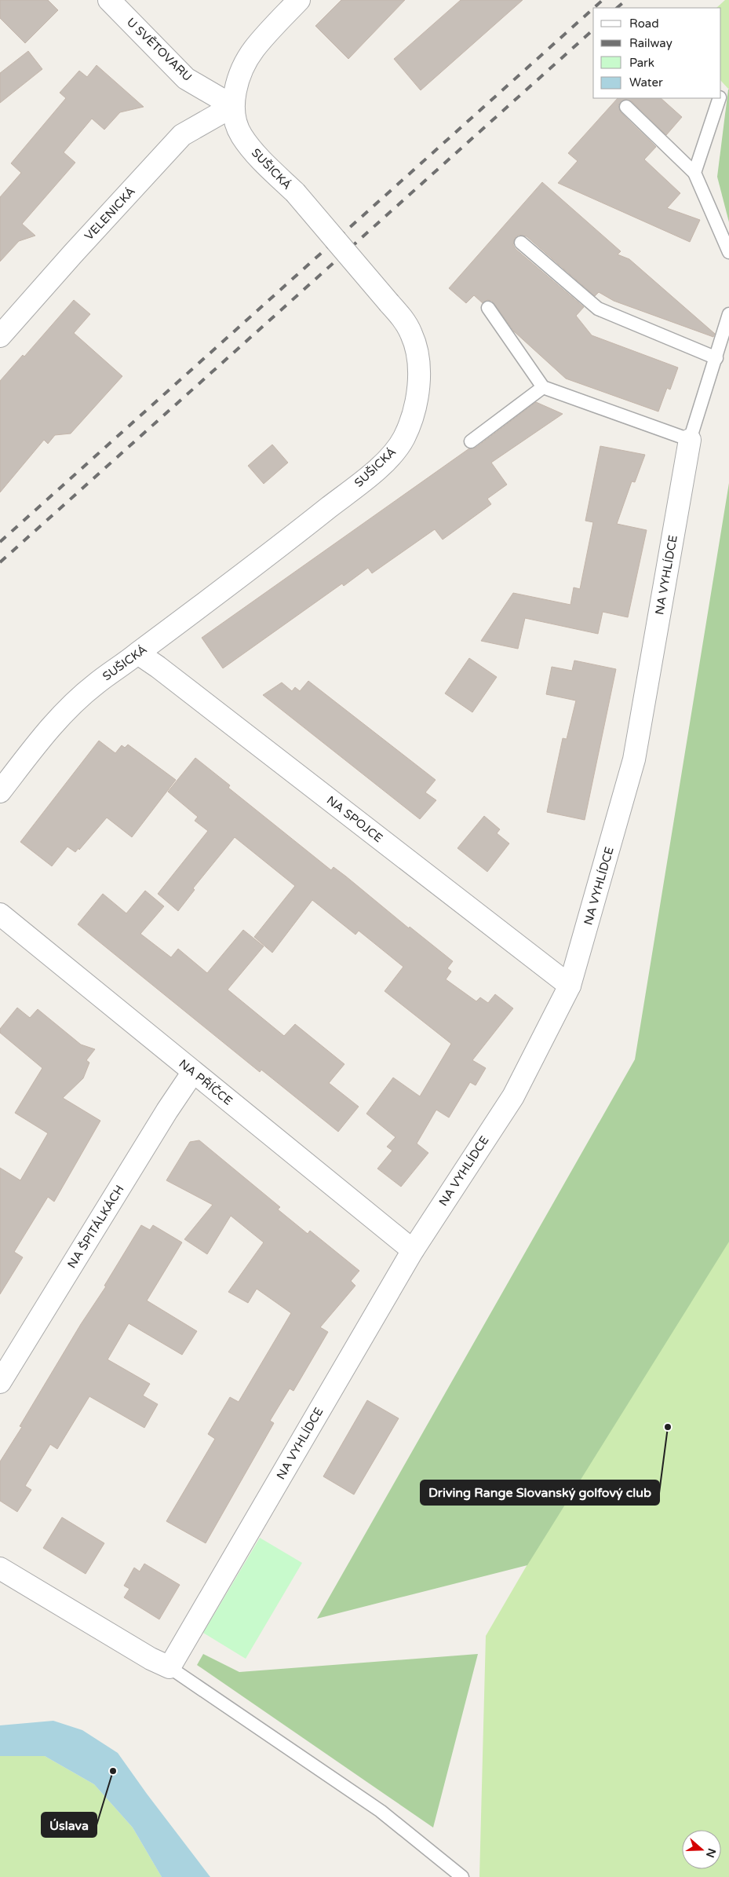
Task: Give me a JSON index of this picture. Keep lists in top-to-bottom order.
{
  "streets": {
    "street": [
      "U SVĚTOVARU",
      "SUŠICKÁ",
      "VELENICKÁ",
      "NA VYHLÍDCE",
      "NA SPOJCE",
      "NA PŘÍČCE",
      "NA ŠPITÁLKÁCH"
    ]
  },
  "crossings": [
    ["U SVĚTOVARU", "SUŠICKÁ"],
    ["U SVĚTOVARU", "VELENICKÁ"],
    ["SUŠICKÁ", "VELENICKÁ"],
    ["SUŠICKÁ", "NA SPOJCE"],
    ["NA VYHLÍDCE", "NA SPOJCE"],
    ["NA VYHLÍDCE", "NA PŘÍČCE"],
    ["NA PŘÍČCE", "NA ŠPITÁLKÁCH"]
  ],
  "places": ["Driving Range Slovanský golfový club", "Úslava"],
  "legend": [
    "Road",
    "Railway",
    "Park",
    "Water"
  ],
  "north": "right"
}
